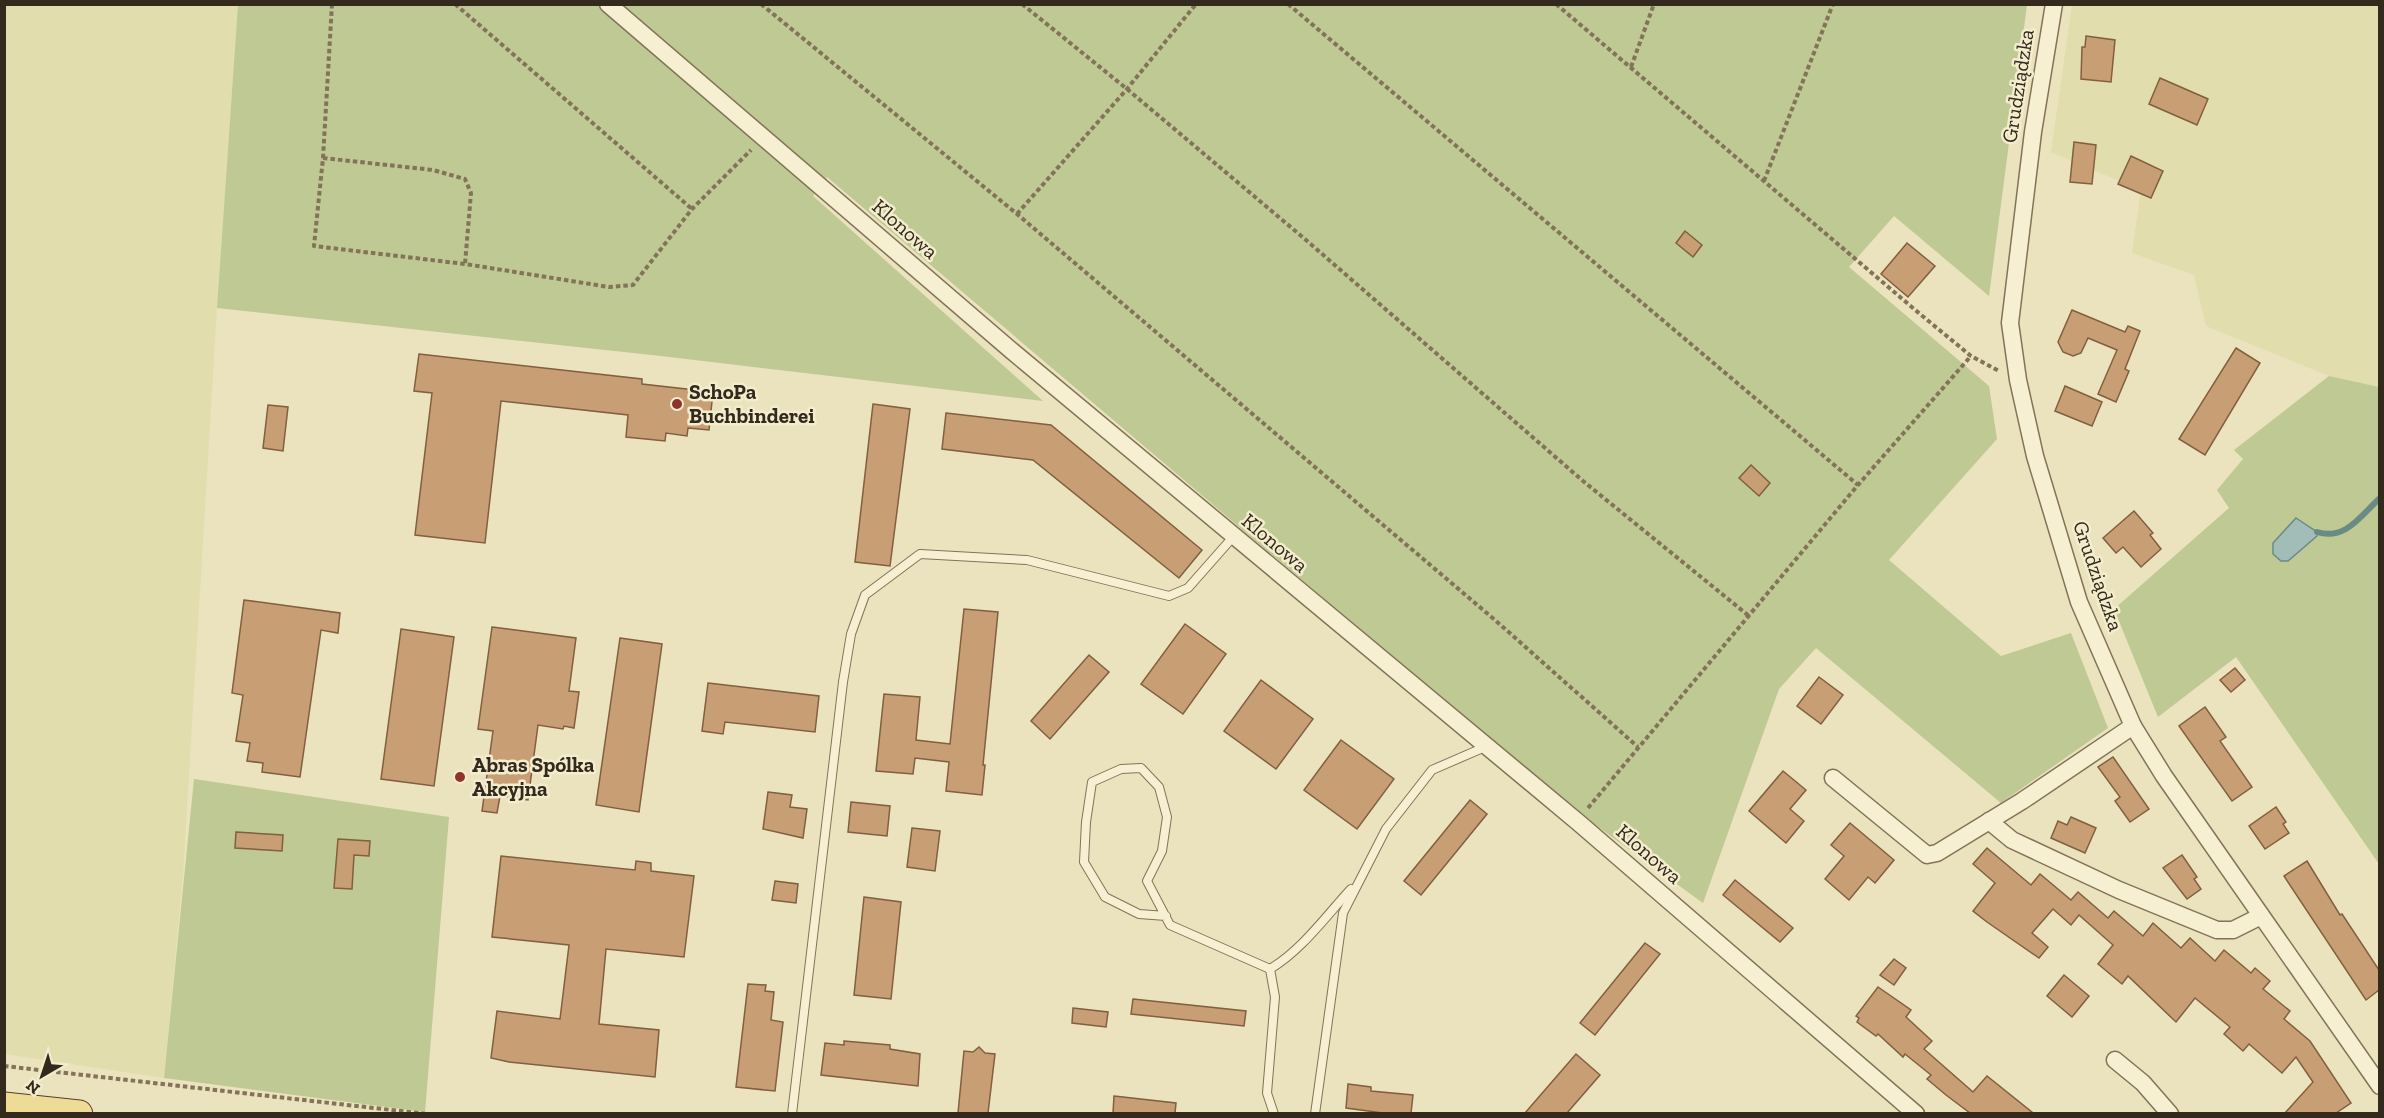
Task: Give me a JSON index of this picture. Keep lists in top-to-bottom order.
{
  "streets": {
    "street": ["Grudziądzka", "Klonowa"]
  },
  "places": ["SchoPa Buchbinderei", "Abras Spólka Akcyjna"],
  "north": "bottom left"
}
